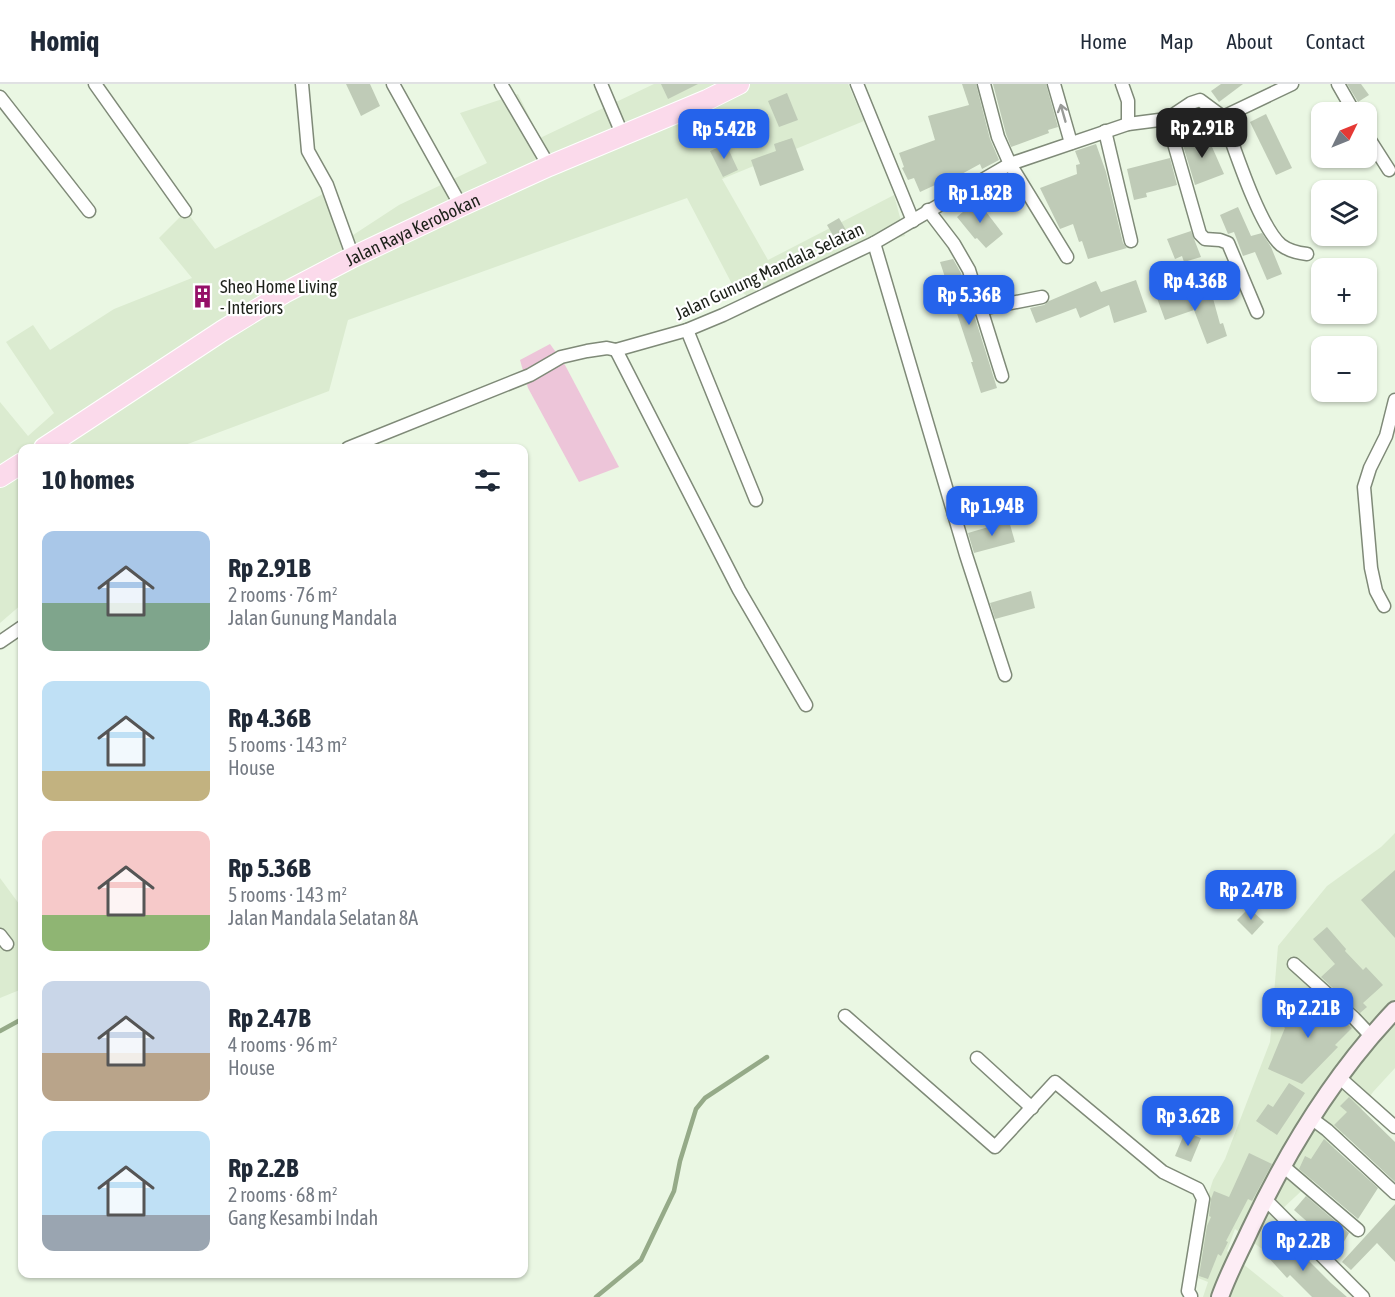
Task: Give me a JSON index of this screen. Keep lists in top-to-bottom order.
{
  "streets": {
    "main road": ["Jalan Raya Kerobokan"],
    "street": ["Jalan Gunung Mandala Selatan"]
  },
  "places": {
    "building": ["Sheo Home Living - Interiors"]
  },
  "north": "top right",
  "page": {
    "header": "Homiq",
    "nav": [
      "Home",
      "Map",
      "About",
      "Contact"
    ],
    "map_buttons": ["+", "−"],
    "price": [
      "Rp 2.91B",
      "Rp 5.42B",
      "Rp 1.82B",
      "Rp 4.36B",
      "Rp 5.36B",
      "Rp 1.94B",
      "Rp 2.47B",
      "Rp 2.21B",
      "Rp 3.62B",
      "Rp 2.2B"
    ],
    "heading": "10 homes",
    "list": [
      {
        "name": "Rp 2.91B",
        "note": "2 rooms · 76 m² · Jalan Gunung Mandala"
      },
      {
        "name": "Rp 4.36B",
        "note": "5 rooms · 143 m² · House"
      },
      {
        "name": "Rp 5.36B",
        "note": "5 rooms · 143 m² · Jalan Mandala Selatan 8A"
      },
      {
        "name": "Rp 2.47B",
        "note": "4 rooms · 96 m² · House"
      },
      {
        "name": "Rp 2.2B",
        "note": "2 rooms · 68 m² · Gang Kesambi Indah"
      }
    ]
  }
}
